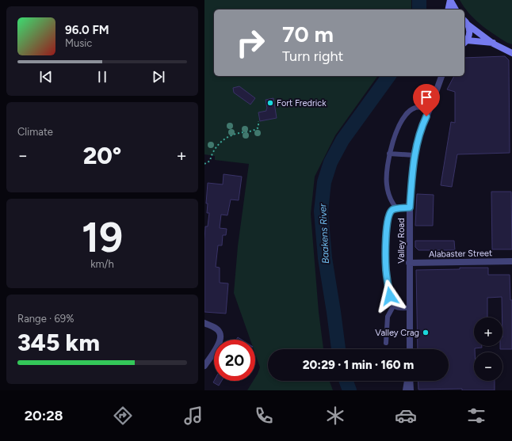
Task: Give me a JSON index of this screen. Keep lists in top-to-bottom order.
{
  "streets": {
    "street": ["Valley Road", "Alabaster Street"]
  },
  "crossings": [
    ["Valley Road", "Alabaster Street"]
  ],
  "water": ["Baakens River"],
  "places": ["Fort Fredrick", "Valley Crag"],
  "page": {
    "turn": ["70 m", "Turn right"],
    "song": ["96.0 FM", "Music"],
    "tile": [
      "Climate",
      ["19", "km/h"],
      ["Range · 69%", "345 km"]
    ],
    "heat": ["−", "20°", "+"],
    "map_buttons": ["+", "−"],
    "limit": "20",
    "trip": "20:29 · 1 min · 160 m",
    "tabs": "20:28"
  }
}
